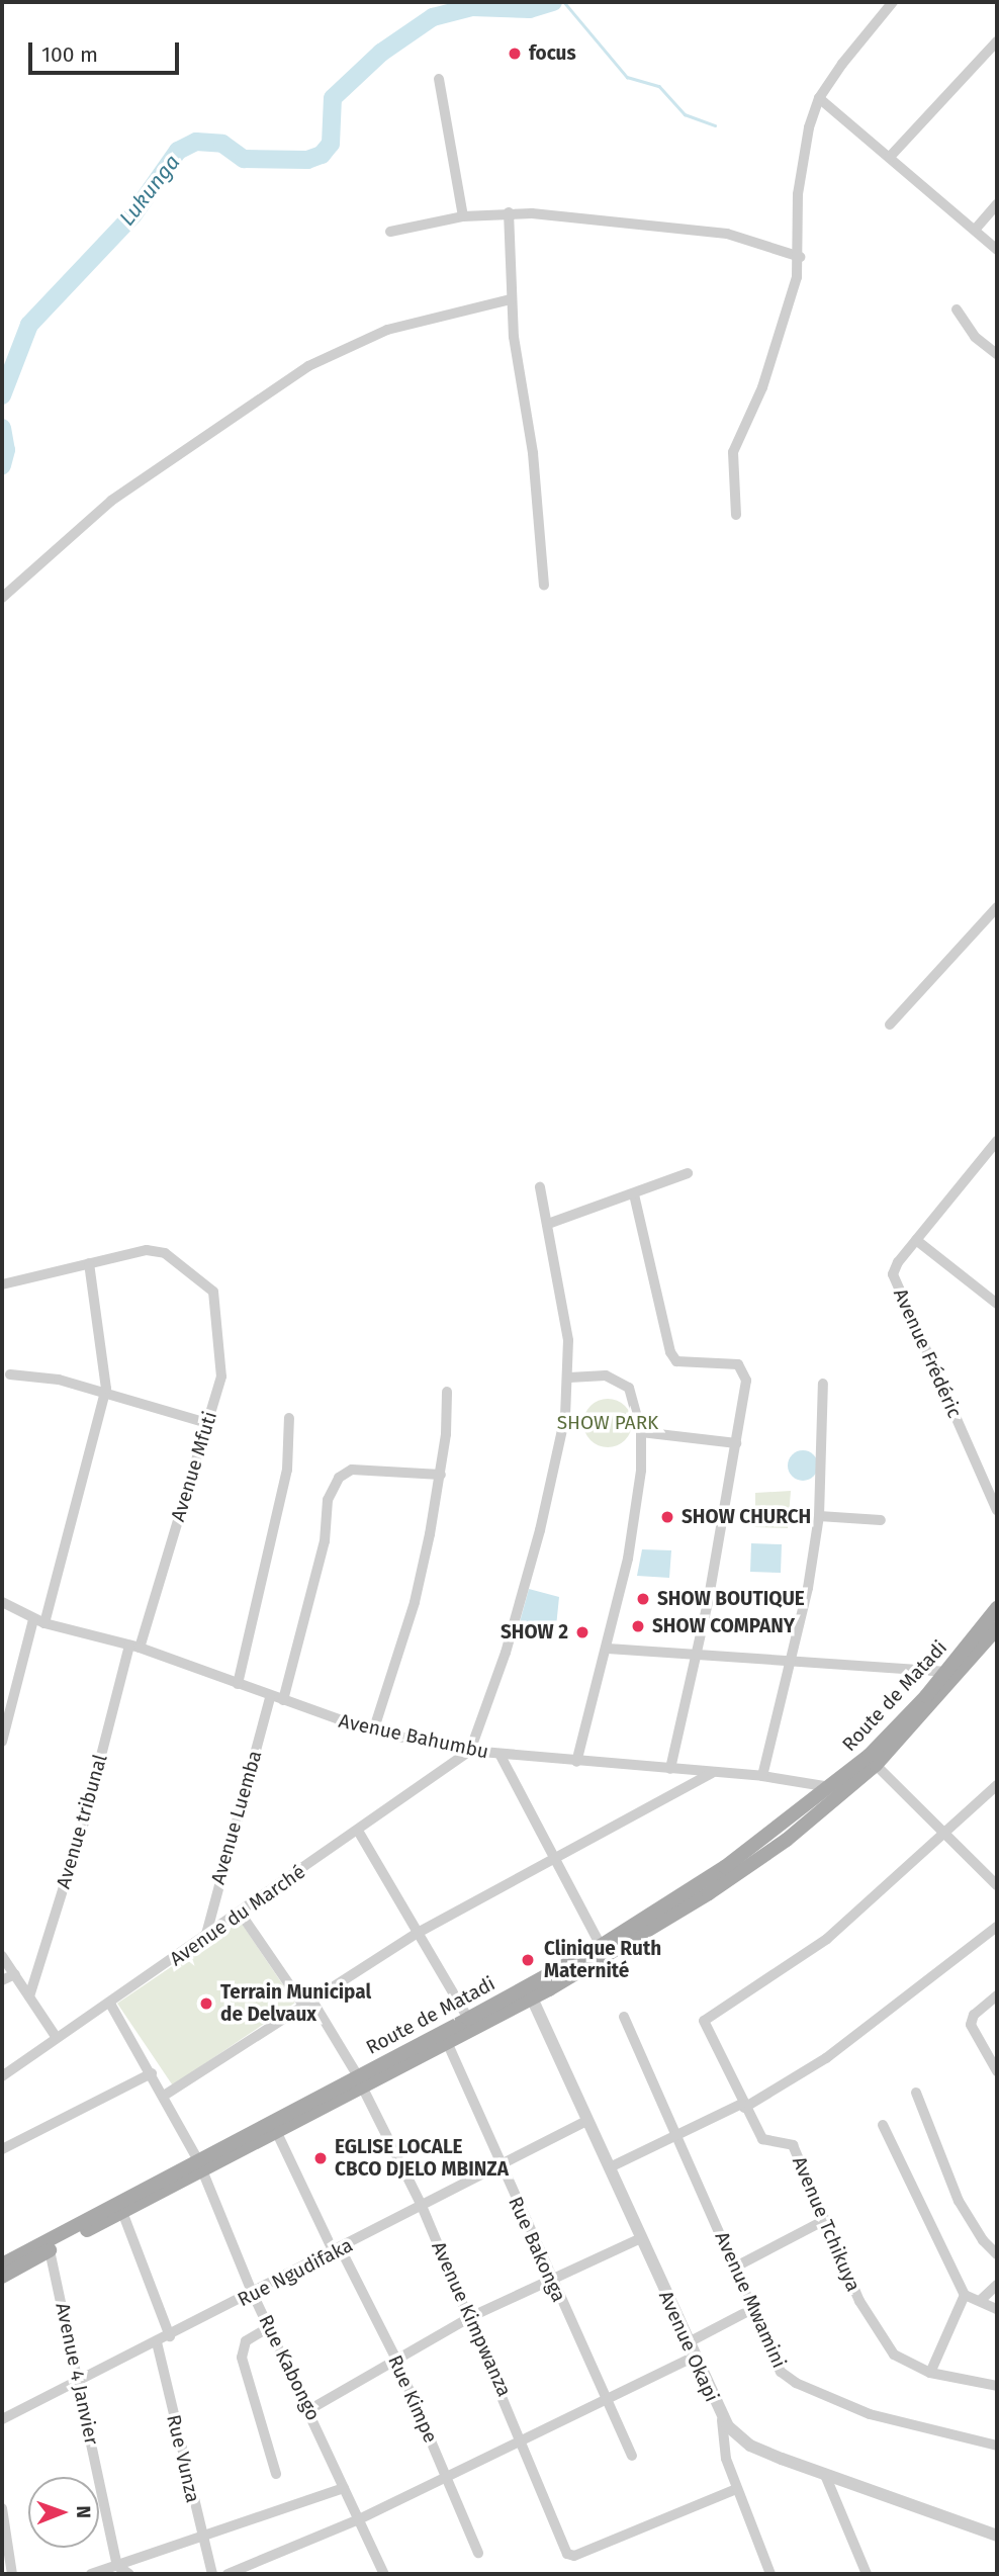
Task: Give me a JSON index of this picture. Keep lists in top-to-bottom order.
{
  "streets": {
    "main road": ["Route de Matadi"],
    "street": [
      "Avenue Frédéric",
      "Avenue Mfuti",
      "Avenue Bahumbu",
      "Avenue Luemba",
      "Avenue tribunal",
      "Avenue du Marché",
      "Avenue Tchikuya",
      "Rue Bakonga",
      "Rue Ngudifaka",
      "Avenue Mwamini",
      "Avenue Kimpwanza",
      "Avenue Okapi",
      "Rue Kabongo",
      "Avenue 4 Janvier",
      "Rue Kimpe",
      "Rue Vunza"
    ]
  },
  "crossings": [
    ["Avenue Mfuti", "Avenue Bahumbu"],
    ["Avenue Mfuti", "Avenue tribunal"],
    ["Route de Matadi", "Avenue Bahumbu"],
    ["Route de Matadi", "Rue Bakonga"],
    ["Route de Matadi", "Avenue Kimpwanza"],
    ["Route de Matadi", "Avenue Okapi"],
    ["Route de Matadi", "Rue Kabongo"],
    ["Route de Matadi", "Avenue 4 Janvier"],
    ["Route de Matadi", "Rue Kimpe"],
    ["Avenue Bahumbu", "Avenue Luemba"],
    ["Avenue Bahumbu", "Avenue tribunal"],
    ["Avenue Bahumbu", "Avenue du Marché"],
    ["Avenue Luemba", "Avenue du Marché"],
    ["Avenue du Marché", "Avenue Kimpwanza"],
    ["Avenue du Marché", "Rue Kabongo"],
    ["Rue Bakonga", "Rue Ngudifaka"],
    ["Rue Ngudifaka", "Avenue Kimpwanza"],
    ["Rue Ngudifaka", "Avenue Okapi"],
    ["Rue Ngudifaka", "Rue Kabongo"],
    ["Rue Ngudifaka", "Avenue 4 Janvier"],
    ["Rue Ngudifaka", "Rue Kimpe"],
    ["Rue Ngudifaka", "Rue Vunza"]
  ],
  "water": ["Lukunga"],
  "parks": ["SHOW PARK"],
  "places": [
    "focus",
    "SHOW CHURCH",
    "SHOW BOUTIQUE",
    "SHOW COMPANY",
    "SHOW 2",
    "Clinique Ruth Maternité",
    "Terrain Municipal de Delvaux",
    "EGLISE LOCALE CBCO DJELO MBINZA"
  ],
  "scale_bar": "100 m",
  "north": "right"
}
